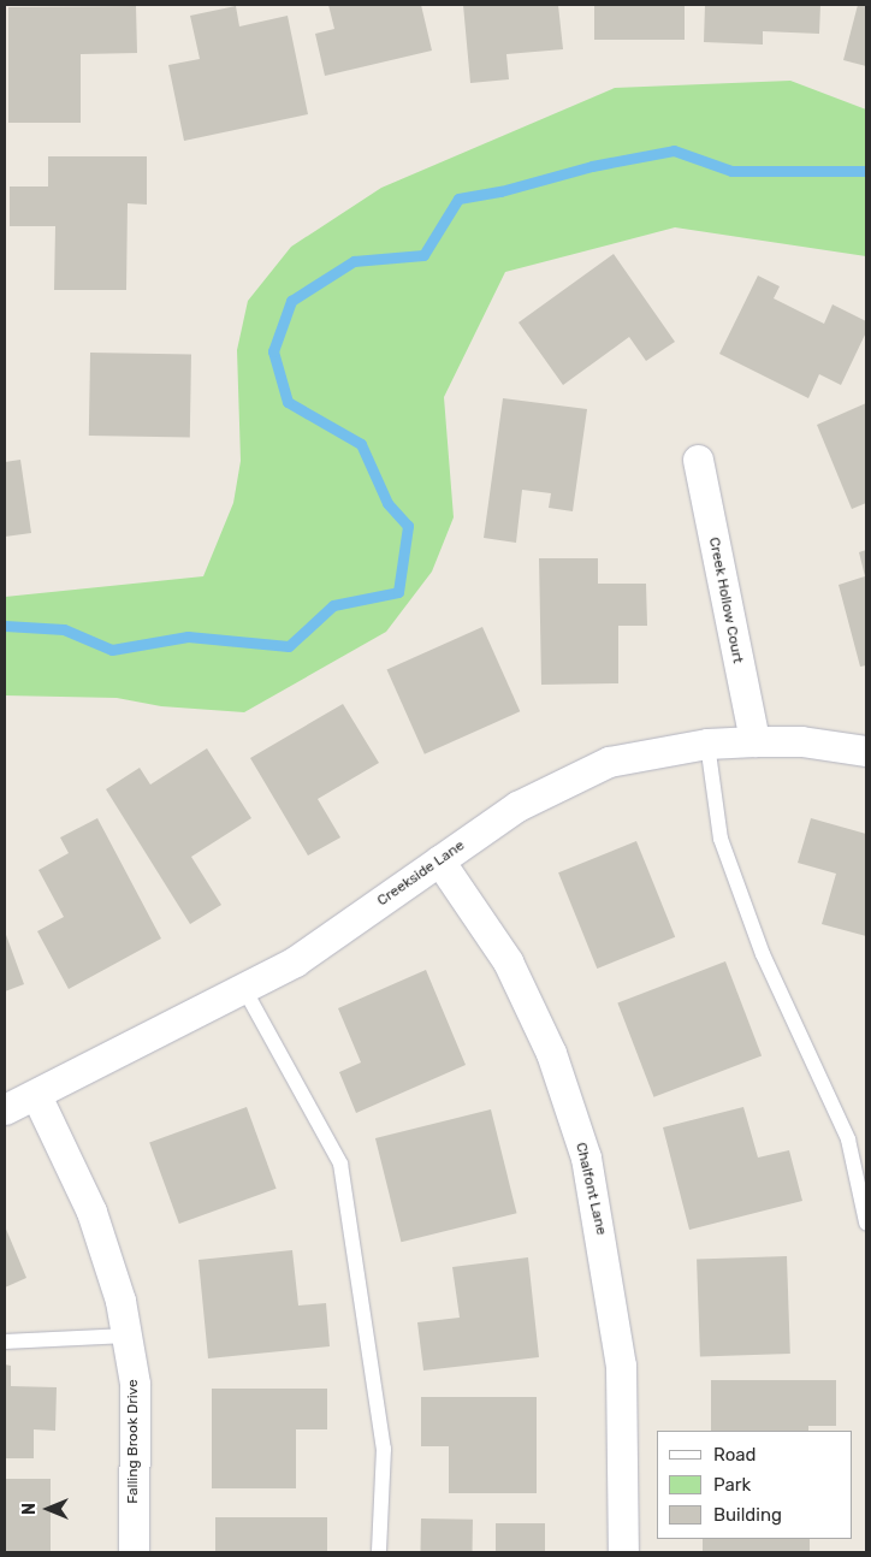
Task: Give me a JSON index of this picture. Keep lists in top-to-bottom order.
{
  "streets": {
    "street": [
      "Creek Hollow Court",
      "Creekside Lane",
      "Chalfont Lane",
      "Falling Brook Drive"
    ]
  },
  "crossings": [
    ["Creek Hollow Court", "Creekside Lane"],
    ["Creekside Lane", "Chalfont Lane"],
    ["Creekside Lane", "Falling Brook Drive"]
  ],
  "legend": ["Road", "Park", "Building"],
  "north": "left"
}
